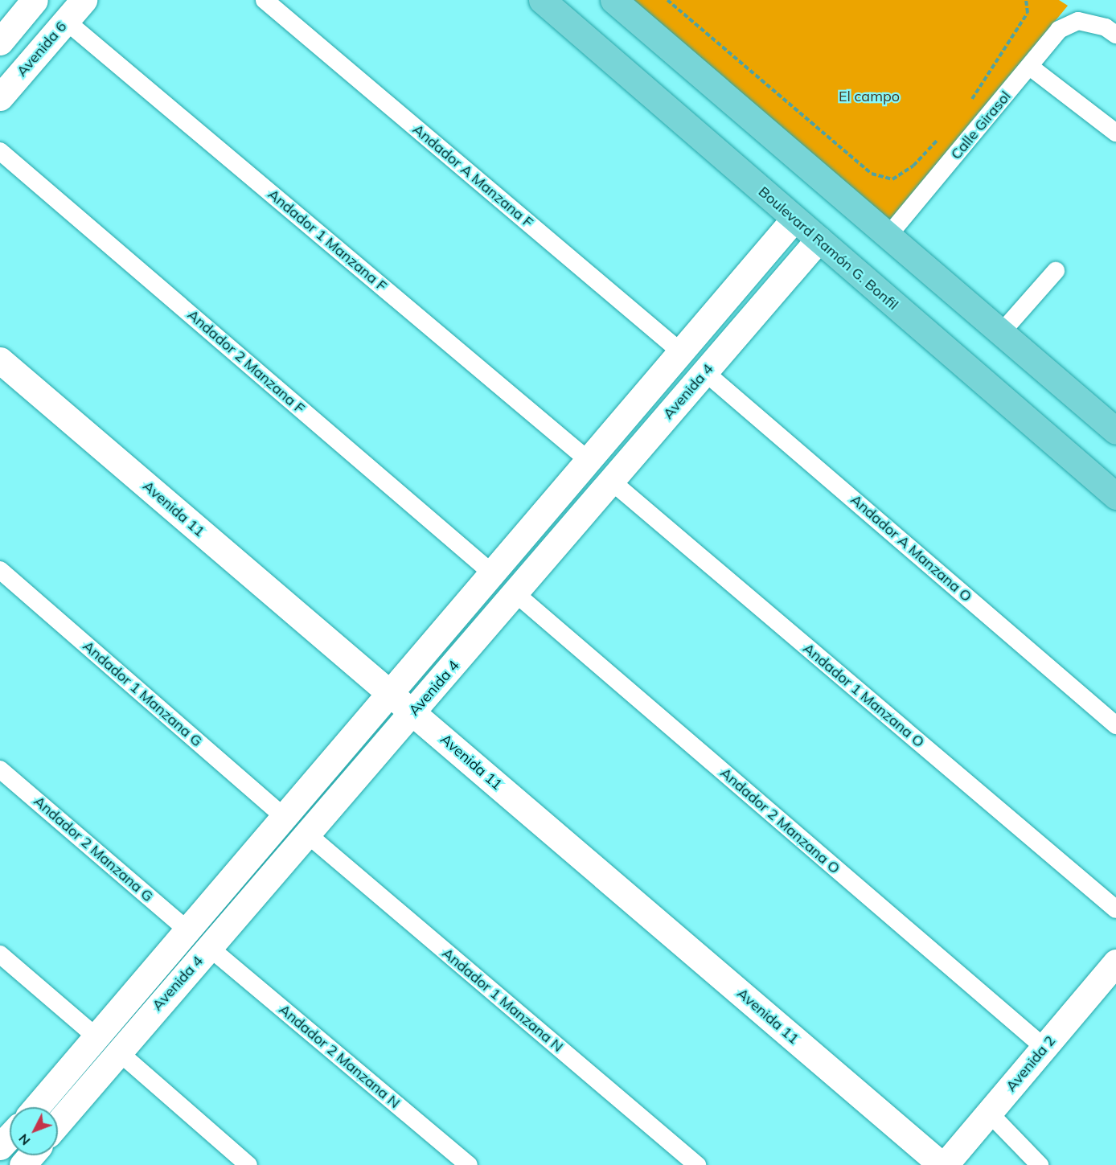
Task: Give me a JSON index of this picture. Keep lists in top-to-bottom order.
{
  "streets": {
    "main road": ["Boulevard Ramón G. Bonfil"],
    "street": [
      "Avenida 6",
      "Calle Girasol",
      "Andador A Manzana F",
      "Andador 1 Manzana F",
      "Andador 2 Manzana F",
      "Avenida 4",
      "Avenida 11",
      "Andador A Manzana O",
      "Andador 1 Manzana G",
      "Andador 1 Manzana O",
      "Andador 2 Manzana O",
      "Andador 2 Manzana G",
      "Andador 1 Manzana N",
      "Andador 2 Manzana N",
      "Avenida 2"
    ]
  },
  "crossings": [
    ["Avenida 6", "Andador 1 Manzana F"],
    ["Andador A Manzana F", "Avenida 4"],
    ["Andador 1 Manzana F", "Avenida 4"],
    ["Boulevard Ramón G. Bonfil", "Avenida 4"],
    ["Andador 2 Manzana F", "Avenida 4"],
    ["Avenida 4", "Avenida 11"],
    ["Avenida 4", "Andador A Manzana O"],
    ["Avenida 4", "Andador 1 Manzana G"],
    ["Avenida 4", "Andador 1 Manzana O"],
    ["Avenida 4", "Andador 2 Manzana O"],
    ["Avenida 4", "Andador 2 Manzana G"],
    ["Avenida 4", "Andador 1 Manzana N"],
    ["Avenida 4", "Andador 2 Manzana N"],
    ["Avenida 11", "Avenida 2"],
    ["Andador 2 Manzana O", "Avenida 2"]
  ],
  "parks": ["El campo"],
  "north": "bottom left"
}
